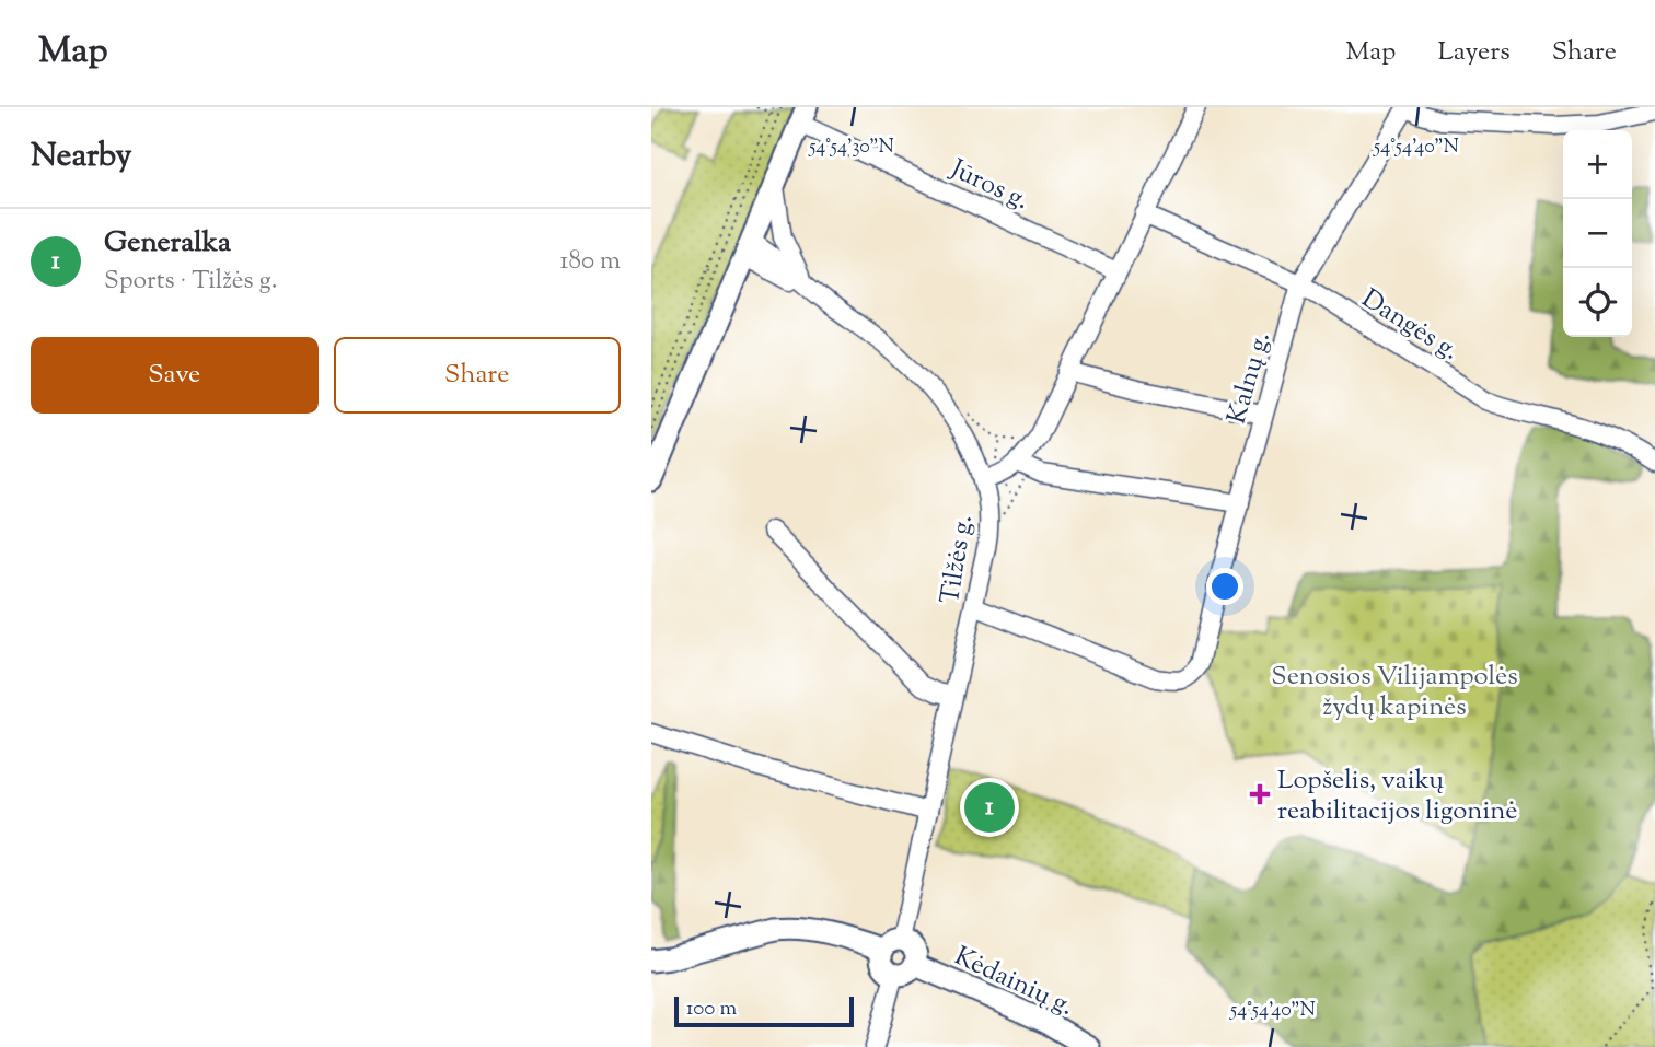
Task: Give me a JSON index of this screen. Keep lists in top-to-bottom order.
{
  "streets": {
    "main road": ["Kėdainių g."],
    "street": [
      "Jūros g.",
      "Dangės g.",
      "Kalnų g.",
      "Tilžės g."
    ]
  },
  "crossings": [
    ["Jūros g.", "Tilžės g."],
    ["Dangės g.", "Kalnų g."],
    ["Dangės g.", "Tilžės g."],
    ["Kalnų g.", "Tilžės g."],
    ["Tilžės g.", "Kėdainių g."]
  ],
  "parks": ["Senosios Vilijampolės žydų kapinės"],
  "places": {
    "health": ["Lopšelis, vaikų reabilitacijos ligoninė"]
  },
  "scale_bar": "100 m",
  "page": {
    "header": "Map",
    "nav": ["Map", "Layers", "Share"],
    "heading": "Nearby",
    "map_buttons": ["+", "−"],
    "list": [
      {
        "mark": "1",
        "name": "Generalka",
        "note": "Sports · Tilžės g.",
        "value": "180 m"
      }
    ],
    "buttons": ["Save", "Share"],
    "pins": "1",
    "scale": "100 m"
  },
  "coordinates": ["54°54'30\"N", "54°54'40\"N"]
}
